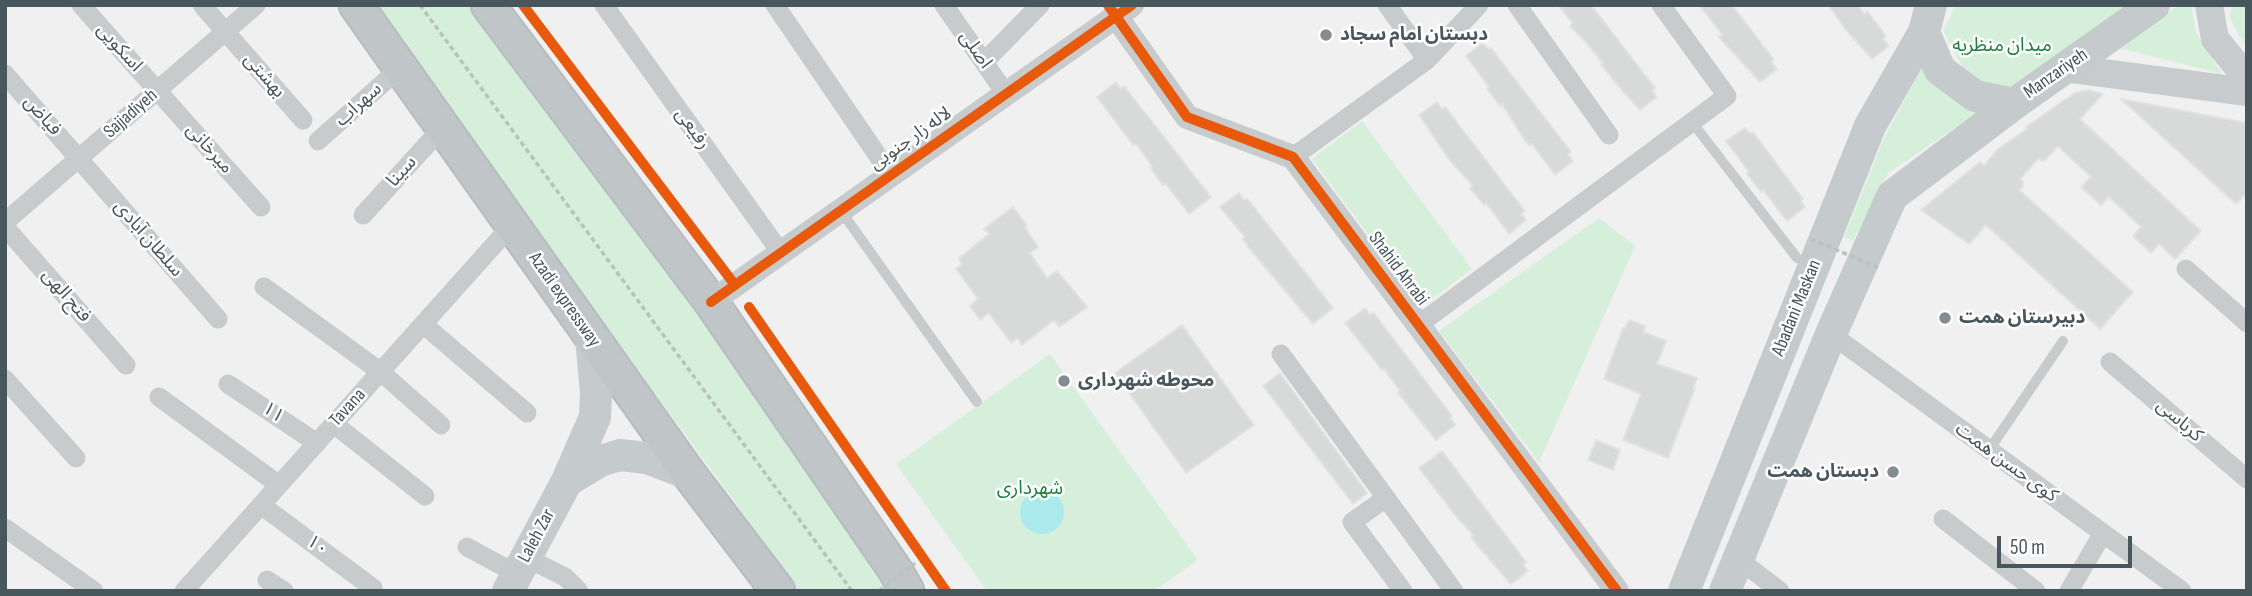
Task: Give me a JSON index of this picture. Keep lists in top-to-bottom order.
{
  "streets": {
    "highway": ["Azadi expressway"],
    "main road": ["Manzariyeh", "Abadani Maskan", "Laleh Zar"],
    "street": [
      "اسکویی",
      "اصلی",
      "بهشتی",
      "سهراب",
      "Sajjadiyeh",
      "فیاض",
      "رفیعی",
      "لاله زار جنوبی",
      "میرخانی",
      "سینا",
      "سلطان آبادی",
      "Shahid Ahrabi",
      "فتح الهی",
      "Tavana",
      "۱۱",
      "کرباسی",
      "کوی حسن همت",
      "۱۰"
    ]
  },
  "crossings": [
    ["اسکویی", "Sajjadiyeh"],
    ["اسکویی", "میرخانی"],
    ["اصلی", "لاله زار جنوبی"],
    ["Manzariyeh", "Abadani Maskan"],
    ["بهشتی", "Sajjadiyeh"],
    ["سهراب", "Azadi expressway"],
    ["Sajjadiyeh", "فیاض"],
    ["Sajjadiyeh", "میرخانی"],
    ["Sajjadiyeh", "سلطان آبادی"],
    ["Sajjadiyeh", "فتح الهی"],
    ["فیاض", "سلطان آبادی"],
    ["رفیعی", "لاله زار جنوبی"],
    ["سینا", "Azadi expressway"],
    ["Azadi expressway", "Tavana"],
    ["Azadi expressway", "Laleh Zar"],
    ["Tavana", "۱۱"],
    ["Tavana", "۱۰"]
  ],
  "parks": ["میدان منظریه", "شهرداری"],
  "places": [
    "دبستان امام سجاد",
    "دبیرستان همت",
    "محوطه شهرداری",
    "دبستان همت"
  ],
  "scale_bar": "50 m"
}
